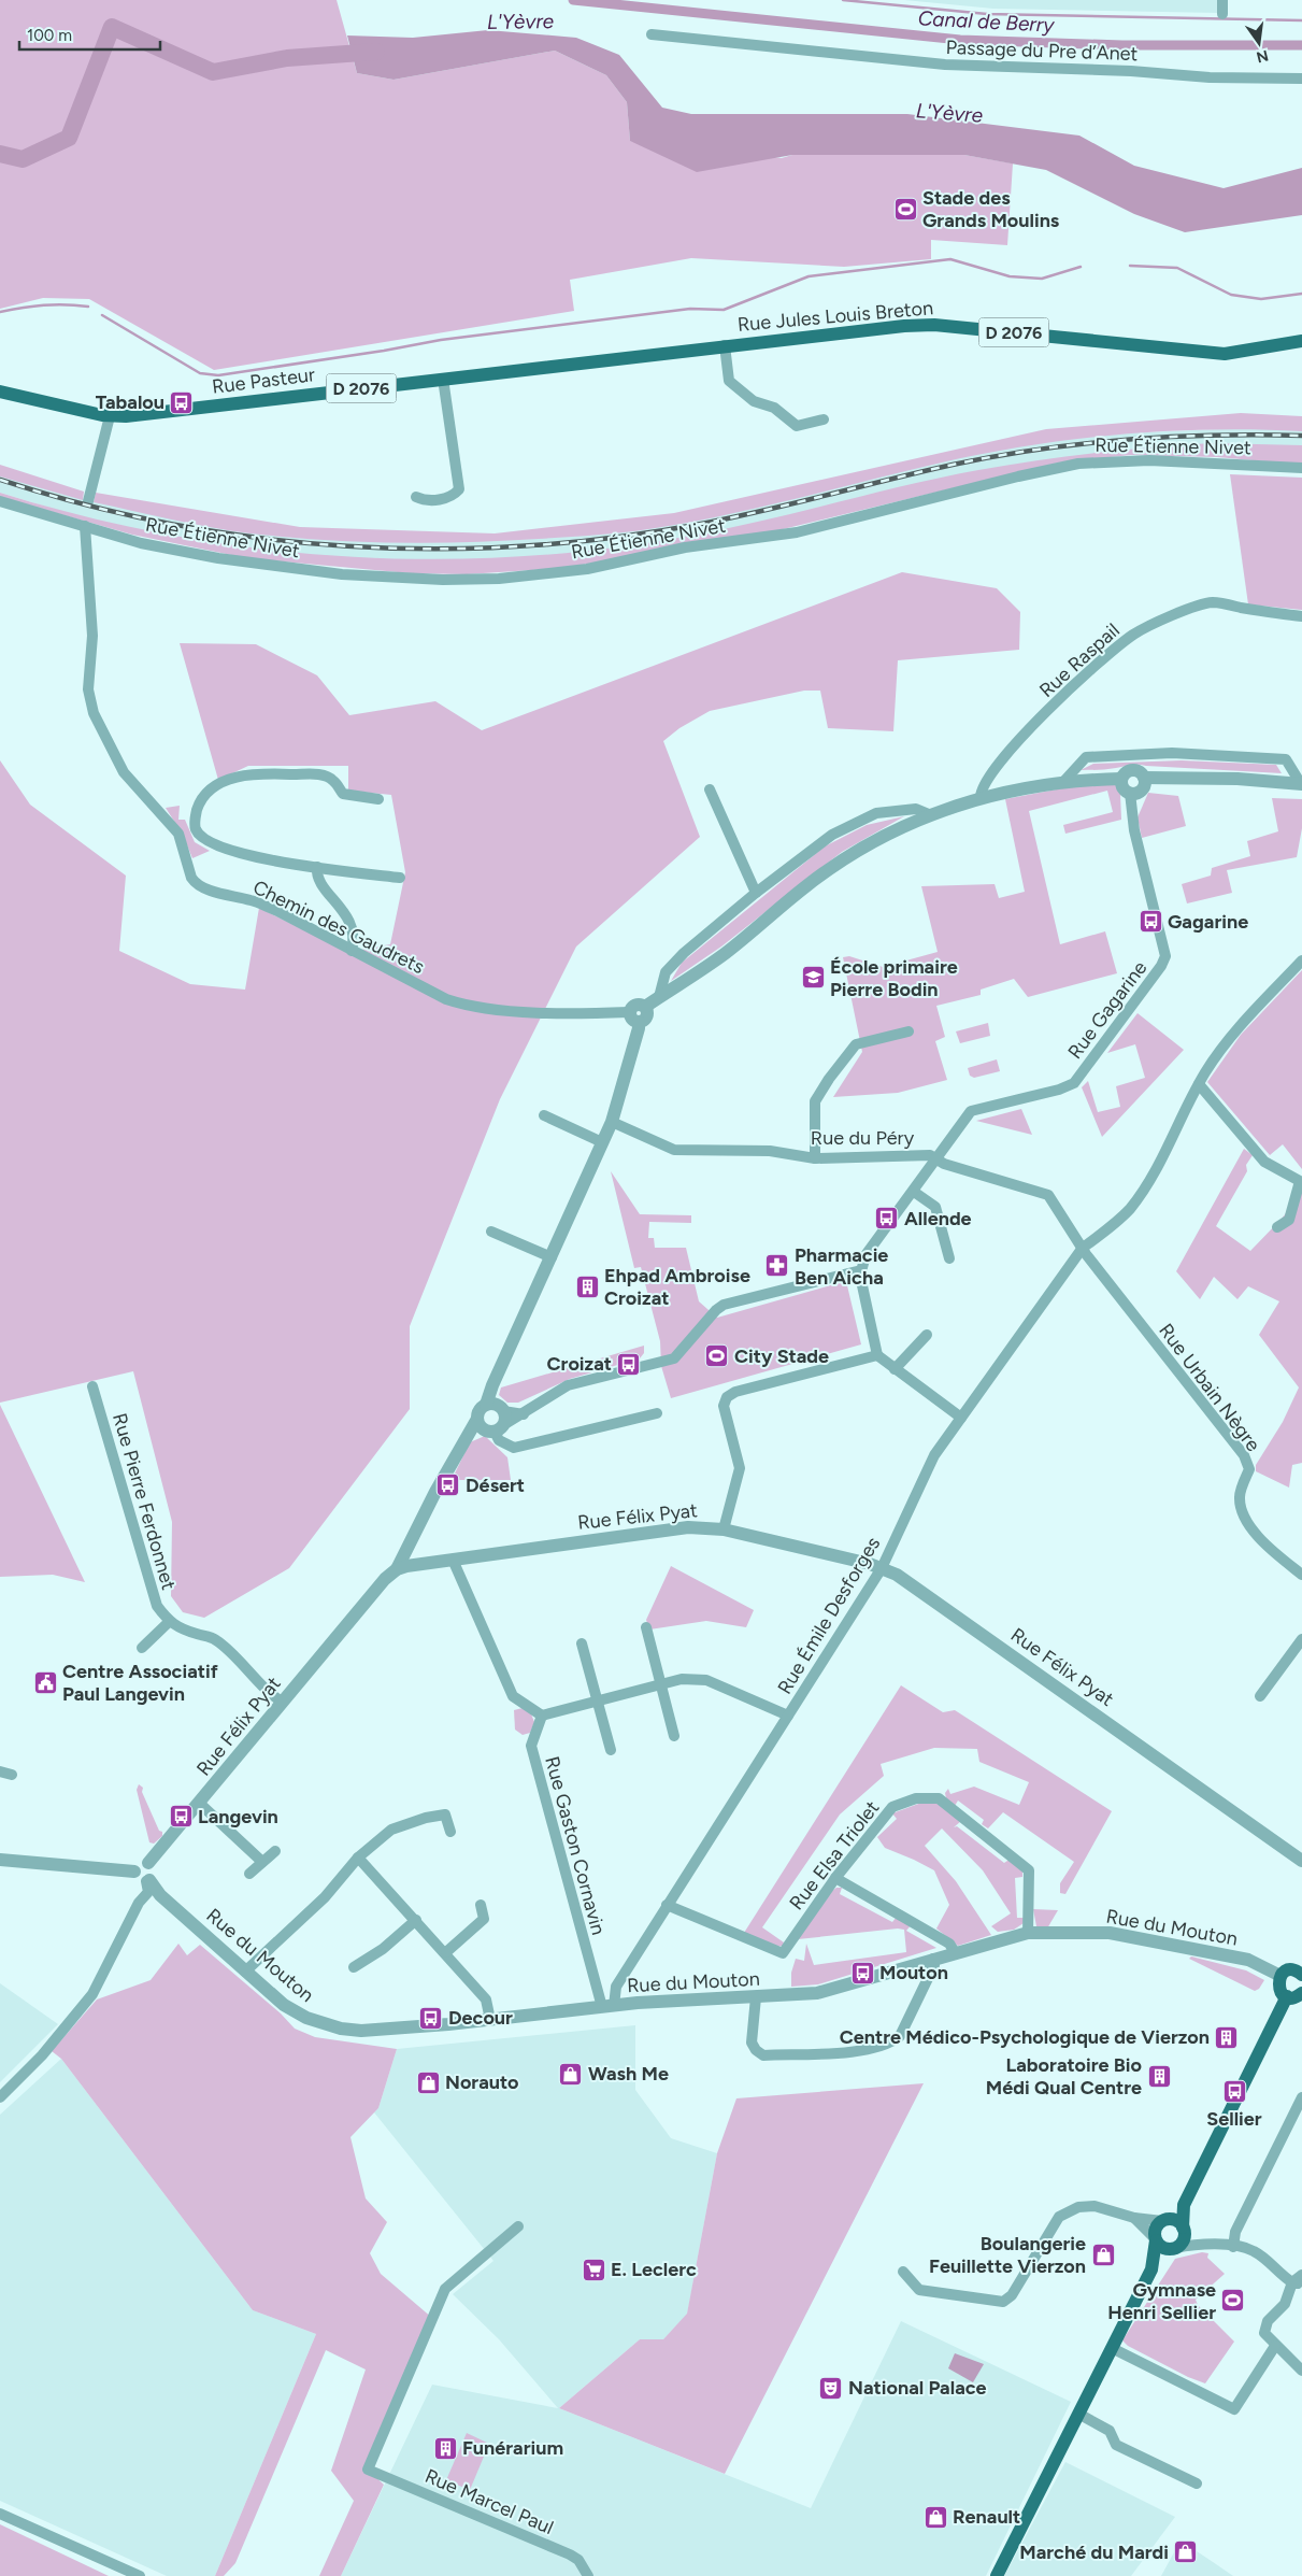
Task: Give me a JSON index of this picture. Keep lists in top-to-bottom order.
{
  "streets": {
    "main road": ["Rue Jules Louis Breton", "D 2076", "Rue Pasteur"],
    "street": [
      "Passage du Pre d’Anet",
      "Rue Étienne Nivet",
      "Rue Raspail",
      "Chemin des Gaudrets",
      "Rue Gagarine",
      "Rue du Péry",
      "Rue Urbain Nègre",
      "Rue Pierre Ferdonnet",
      "Rue Félix Pyat",
      "Rue Émile Desforges",
      "Rue Gaston Cornavin",
      "Rue Elsa Triolet",
      "Rue du Mouton",
      "Rue Marcel Paul"
    ]
  },
  "crossings": [
    ["Rue Jules Louis Breton", "Rue Pasteur"],
    ["Rue Étienne Nivet", "Chemin des Gaudrets"],
    ["Rue Gagarine", "Rue du Péry"],
    ["Rue du Péry", "Rue Urbain Nègre"],
    ["Rue du Péry", "Rue Émile Desforges"],
    ["Rue Urbain Nègre", "Rue Émile Desforges"],
    ["Rue Félix Pyat", "Rue Émile Desforges"],
    ["Rue Félix Pyat", "Rue du Mouton"],
    ["Rue Émile Desforges", "Rue Gaston Cornavin"],
    ["Rue Émile Desforges", "Rue Elsa Triolet"],
    ["Rue Émile Desforges", "Rue du Mouton"],
    ["Rue Gaston Cornavin", "Rue du Mouton"],
    ["Rue Elsa Triolet", "Rue du Mouton"]
  ],
  "water": ["L'Yèvre", "Canal de Berry"],
  "places": {
    "sports": ["Stade des Grands Moulins", "City Stade", "Gymnase Henri Sellier"],
    "bus stop": [
      "Tabalou",
      "Gagarine",
      "Allende",
      "Croizat",
      "Désert",
      "Langevin",
      "Mouton",
      "Decour",
      "Sellier"
    ],
    "school or university": ["École primaire Pierre Bodin"],
    "pharmacy": ["Pharmacie Ben Aicha"],
    "building": [
      "Ehpad Ambroise Croizat",
      "Centre Médico-Psychologique de Vierzon",
      "Laboratoire Bio Médi Qual Centre",
      "Funérarium"
    ],
    "public building": ["Centre Associatif Paul Langevin"],
    "shop": [
      "Wash Me",
      "Norauto",
      "Boulangerie Feuillette Vierzon",
      "Renault",
      "Marché du Mardi"
    ],
    "supermarket": ["E. Leclerc"],
    "theatre": ["National Palace"]
  },
  "scale_bar": "100 m",
  "north": "bottom"
}
